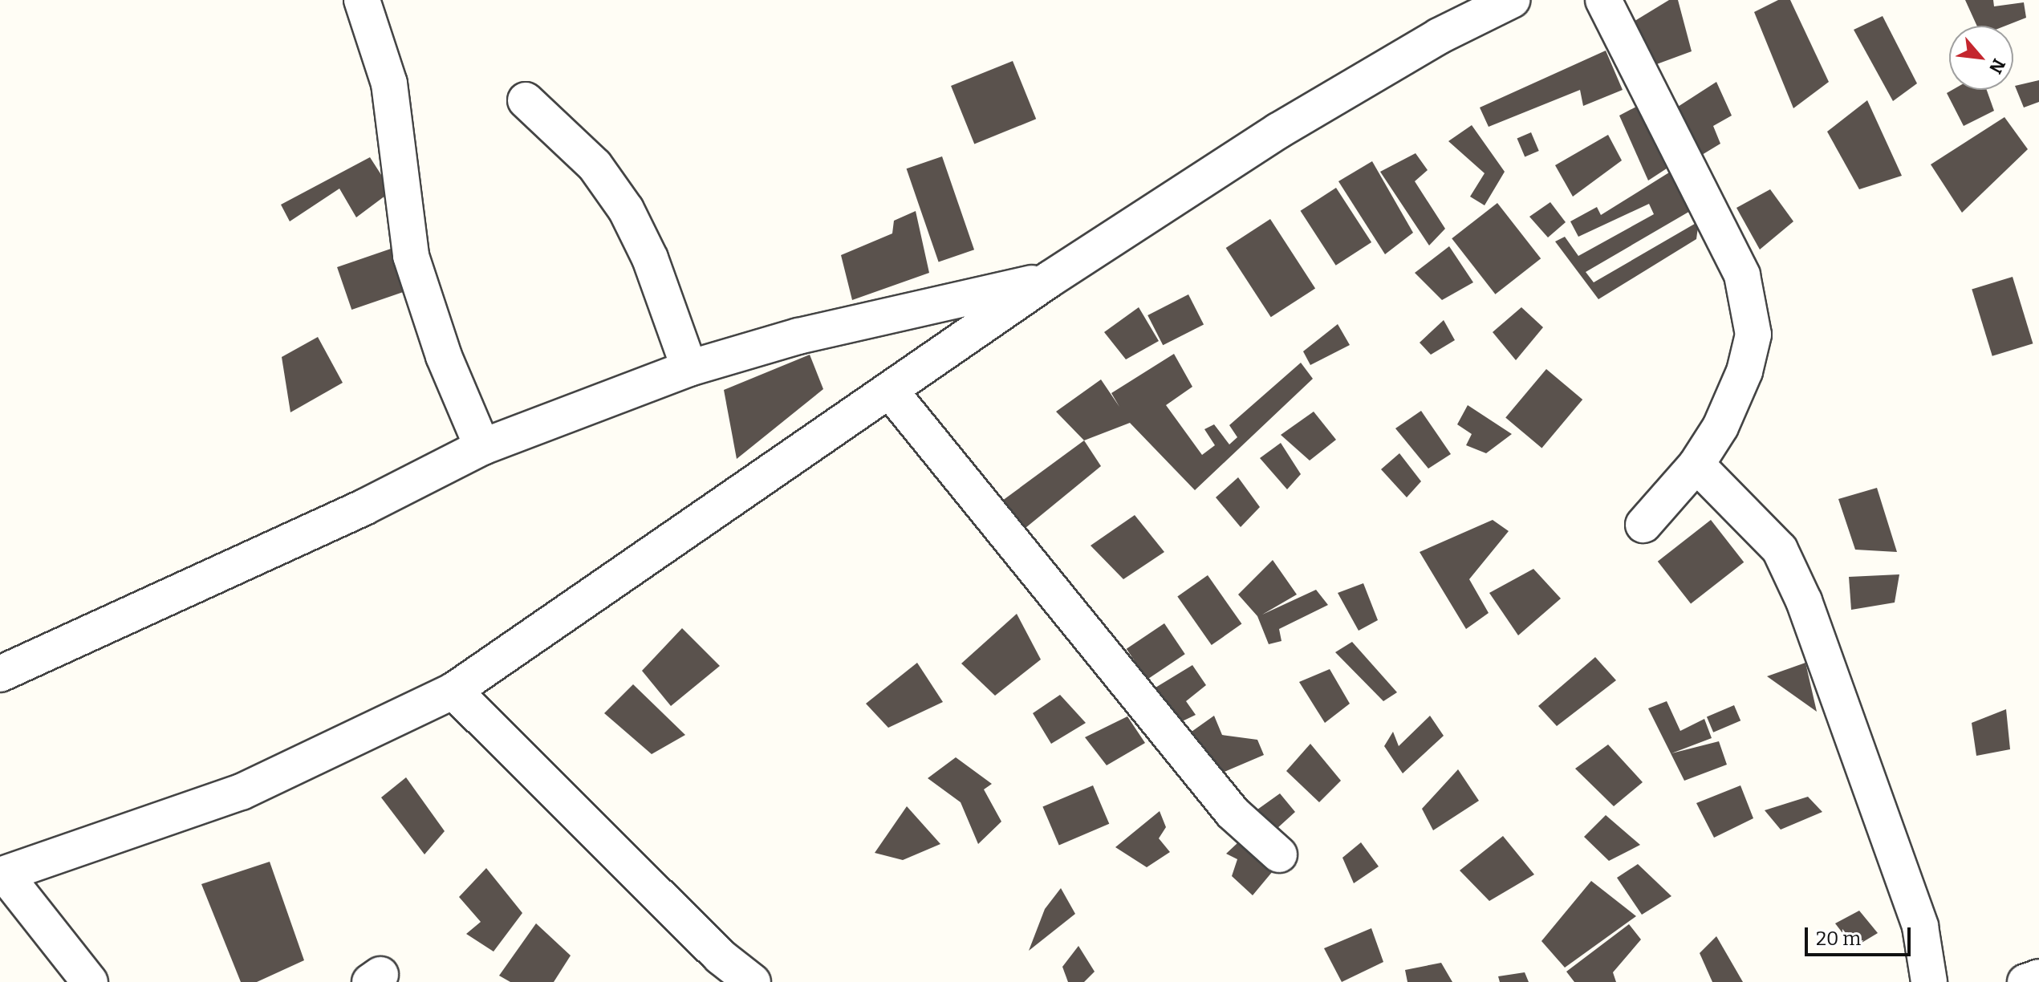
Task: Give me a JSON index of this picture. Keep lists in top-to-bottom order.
{
  "scale_bar": "20 m",
  "north": "bottom right"
}
